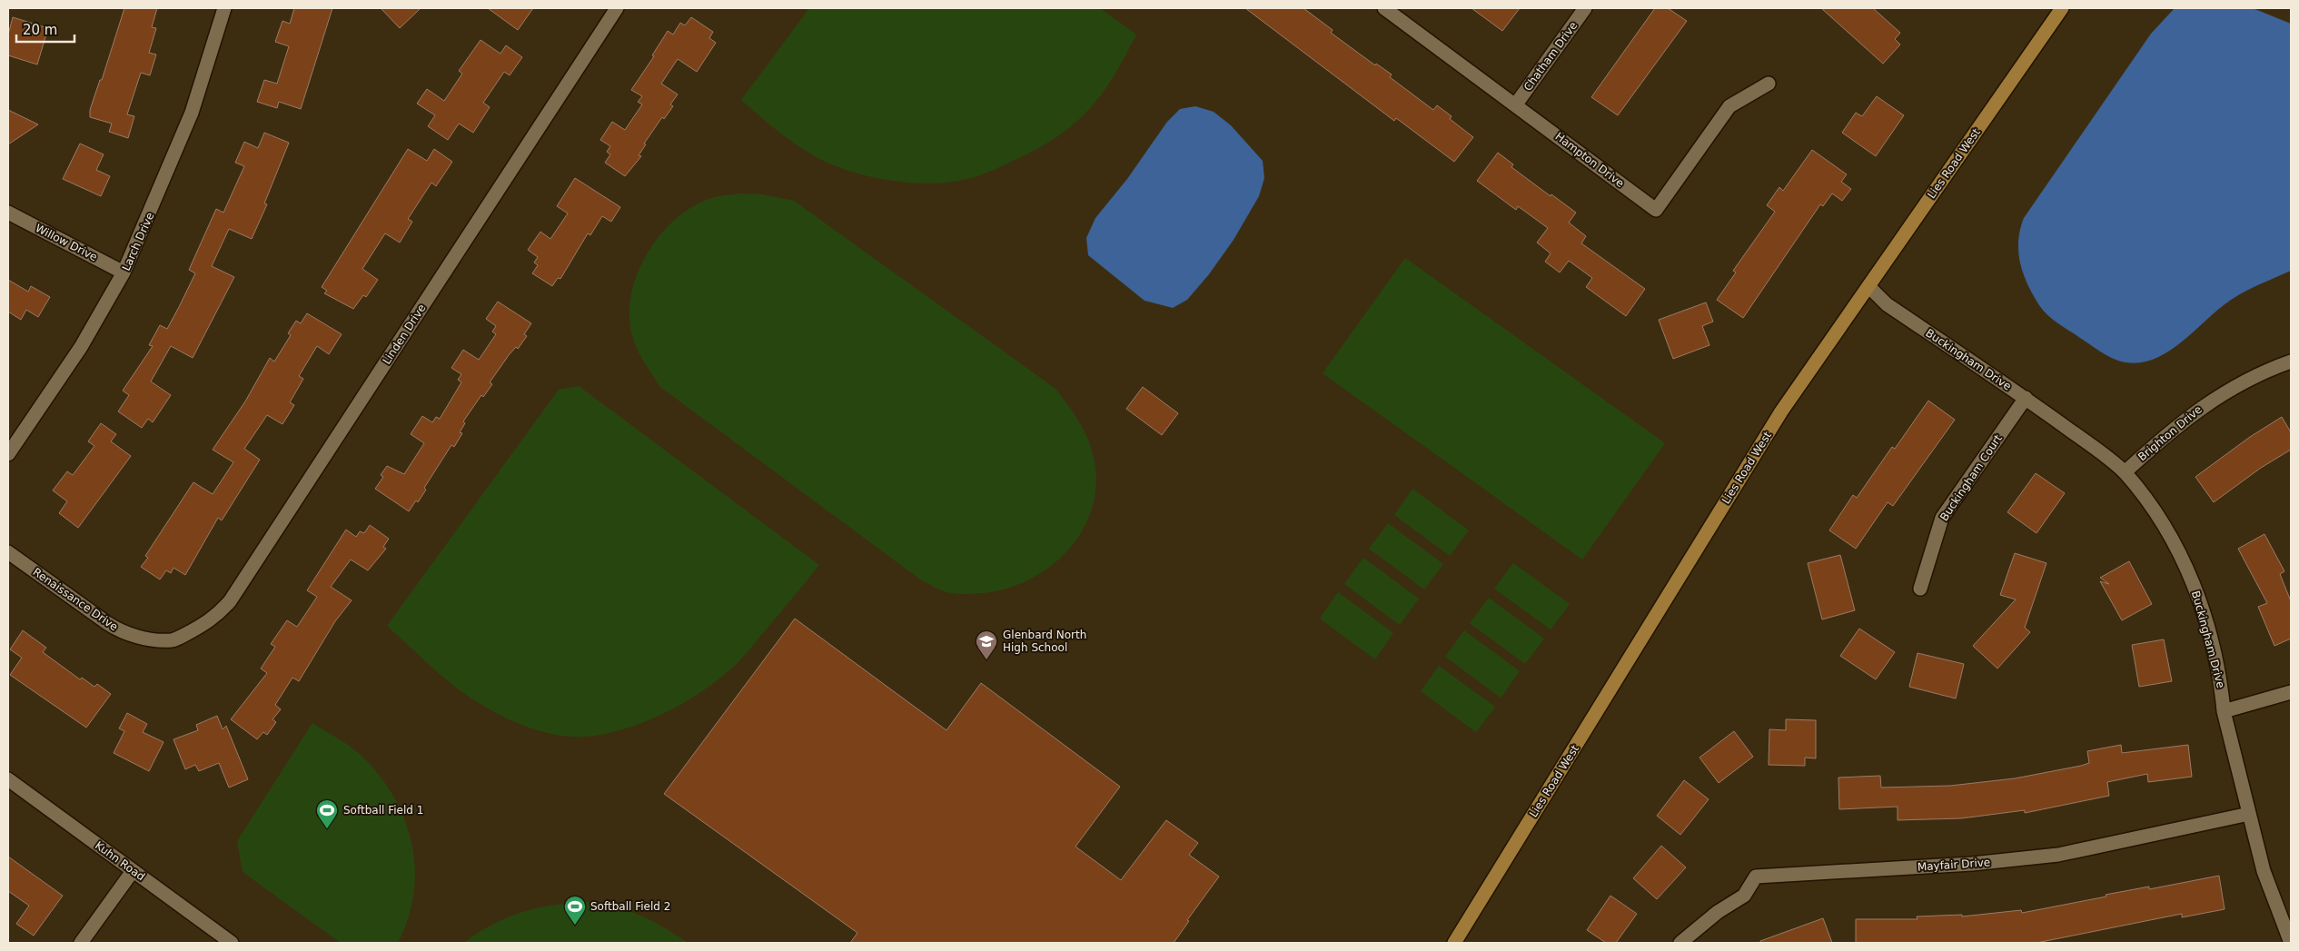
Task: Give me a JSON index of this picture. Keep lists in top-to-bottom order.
{
  "streets": {
    "street": [
      "Chatham Drive",
      "Hampton Drive",
      "Lies Road West",
      "Larch Drive",
      "Willow Drive",
      "Linden Drive",
      "Buckingham Drive",
      "Brighton Drive",
      "Buckingham Court",
      "Renaissance Drive",
      "Kuhn Road",
      "Mayfair Drive"
    ]
  },
  "crossings": [
    ["Chatham Drive", "Hampton Drive"],
    ["Lies Road West", "Buckingham Drive"],
    ["Larch Drive", "Willow Drive"],
    ["Linden Drive", "Renaissance Drive"],
    ["Buckingham Drive", "Brighton Drive"],
    ["Buckingham Drive", "Buckingham Court"],
    ["Buckingham Drive", "Mayfair Drive"]
  ],
  "places": {
    "school or university": ["Glenbard North High School"],
    "sports": ["Softball Field 1", "Softball Field 2"]
  },
  "scale_bar": "20 m"
}
